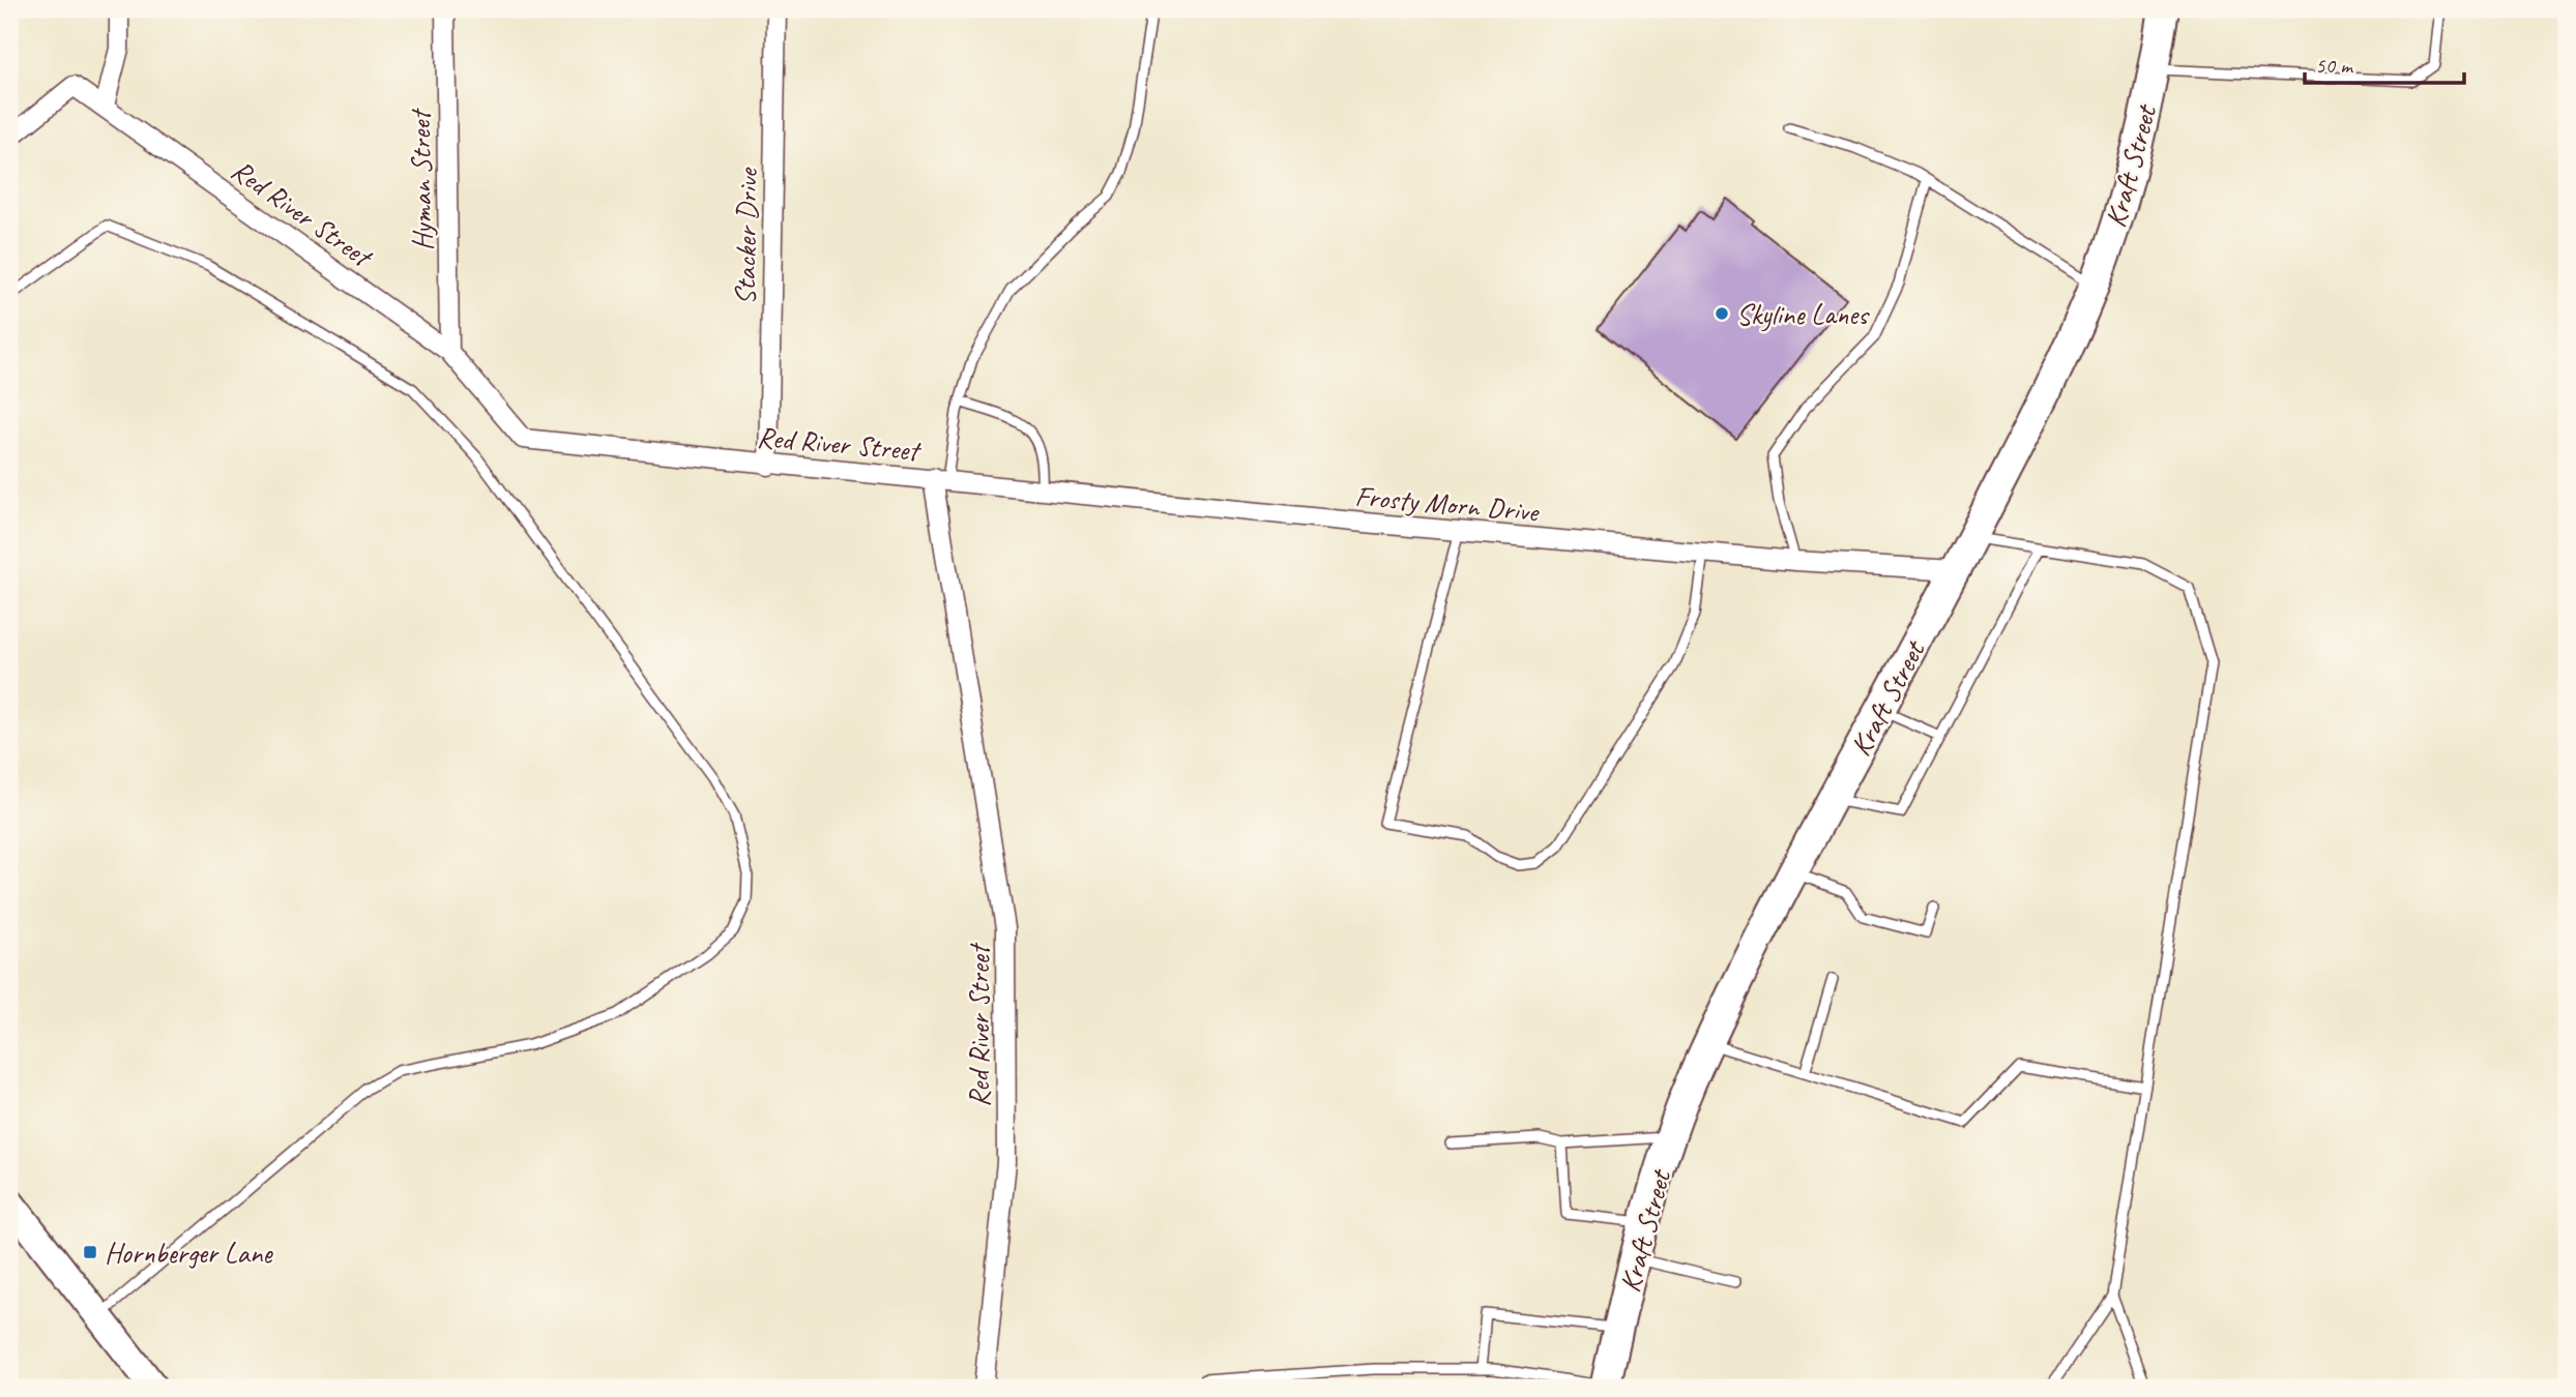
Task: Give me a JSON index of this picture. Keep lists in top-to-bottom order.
{
  "streets": {
    "highway": ["Kraft Street"],
    "street": [
      "Hyman Street",
      "Red River Street",
      "Stacker Drive",
      "Frosty Morn Drive"
    ]
  },
  "crossings": [
    ["Kraft Street", "Frosty Morn Drive"],
    ["Hyman Street", "Red River Street"],
    ["Red River Street", "Stacker Drive"],
    ["Red River Street", "Frosty Morn Drive"]
  ],
  "places": {
    "other": ["Skyline Lanes"],
    "transit": ["Hornberger Lane"]
  },
  "scale_bar": "50 m"
}
